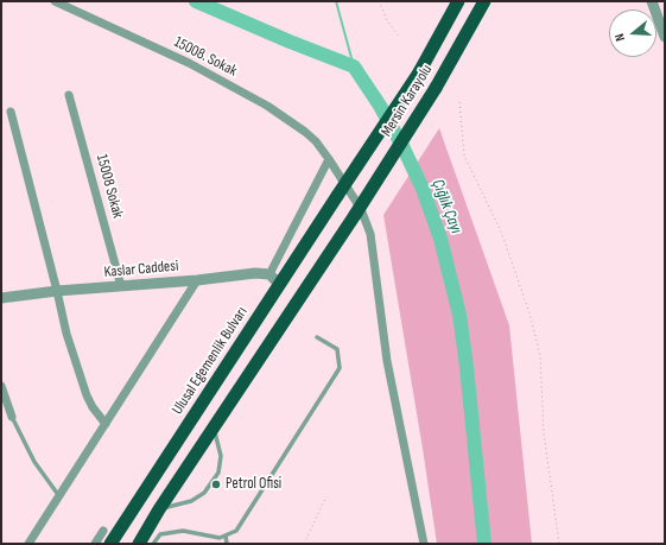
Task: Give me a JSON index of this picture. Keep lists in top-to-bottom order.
{
  "streets": {
    "highway": ["Mersin Karayolu", "Ulusal Egemenlik Bulvarı"],
    "street": ["15008. Sokak", "15008 Sokak", "Kaslar Caddesi"]
  },
  "crossings": [
    ["Mersin Karayolu", "Ulusal Egemenlik Bulvarı"],
    ["15008 Sokak", "Kaslar Caddesi"]
  ],
  "water": ["Çığlık Çayı"],
  "places": ["Petrol Ofisi"],
  "north": "left"
}
